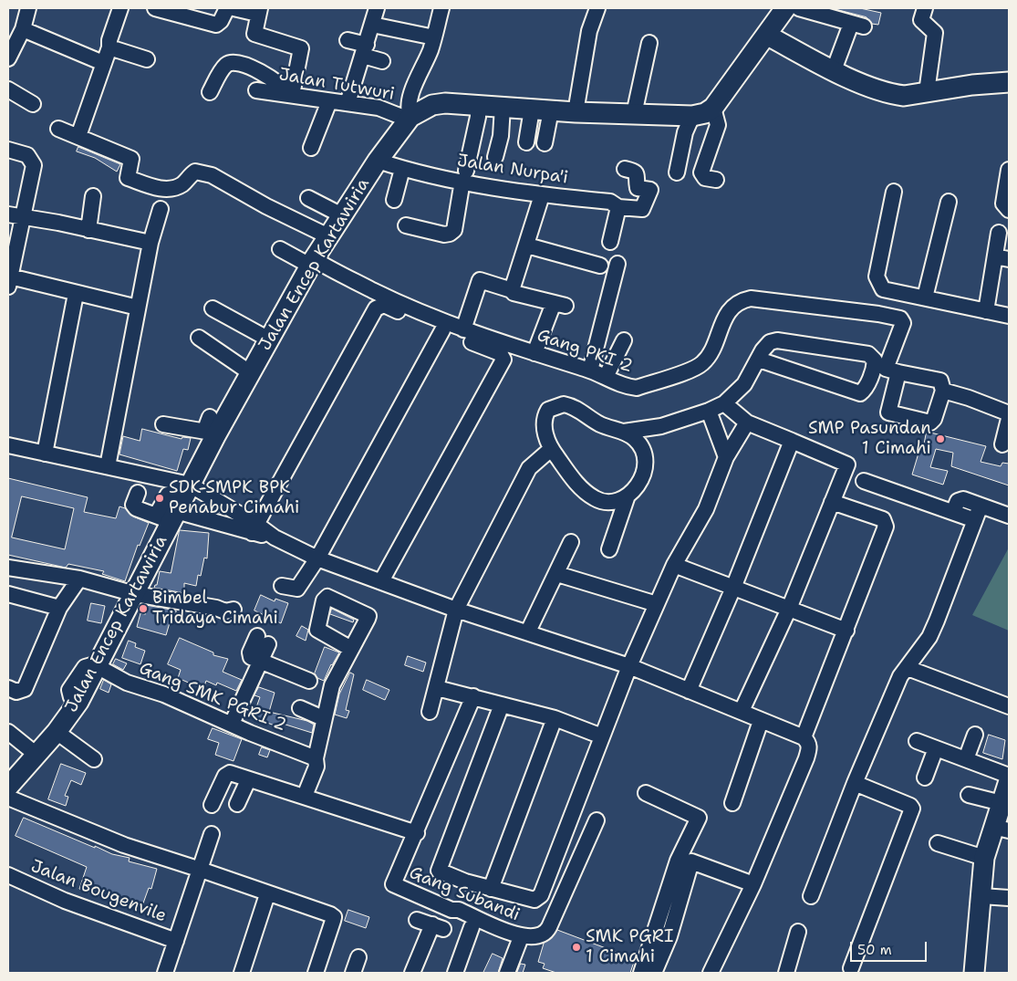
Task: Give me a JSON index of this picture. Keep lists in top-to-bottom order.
{
  "streets": {
    "main road": ["Jalan Encep Kartawiria"],
    "street": [
      "Jalan Tutwuri",
      "Jalan Nurpa'i",
      "Gang PKI 2",
      "Gang SMK PGRI 2",
      "Jalan Bougenvile",
      "Gang Subandi"
    ]
  },
  "crossings": [
    ["Jalan Tutwuri", "Jalan Encep Kartawiria"],
    ["Jalan Nurpa'i", "Jalan Encep Kartawiria"],
    ["Jalan Encep Kartawiria", "Gang PKI 2"],
    ["Jalan Encep Kartawiria", "Gang SMK PGRI 2"]
  ],
  "places": [
    "SMP Pasundan 1 Cimahi",
    "SDK-SMPK BPK Penabur Cimahi",
    "Bimbel Tridaya Cimahi",
    "SMK PGRI 1 Cimahi"
  ],
  "scale_bar": "50 m"
}
